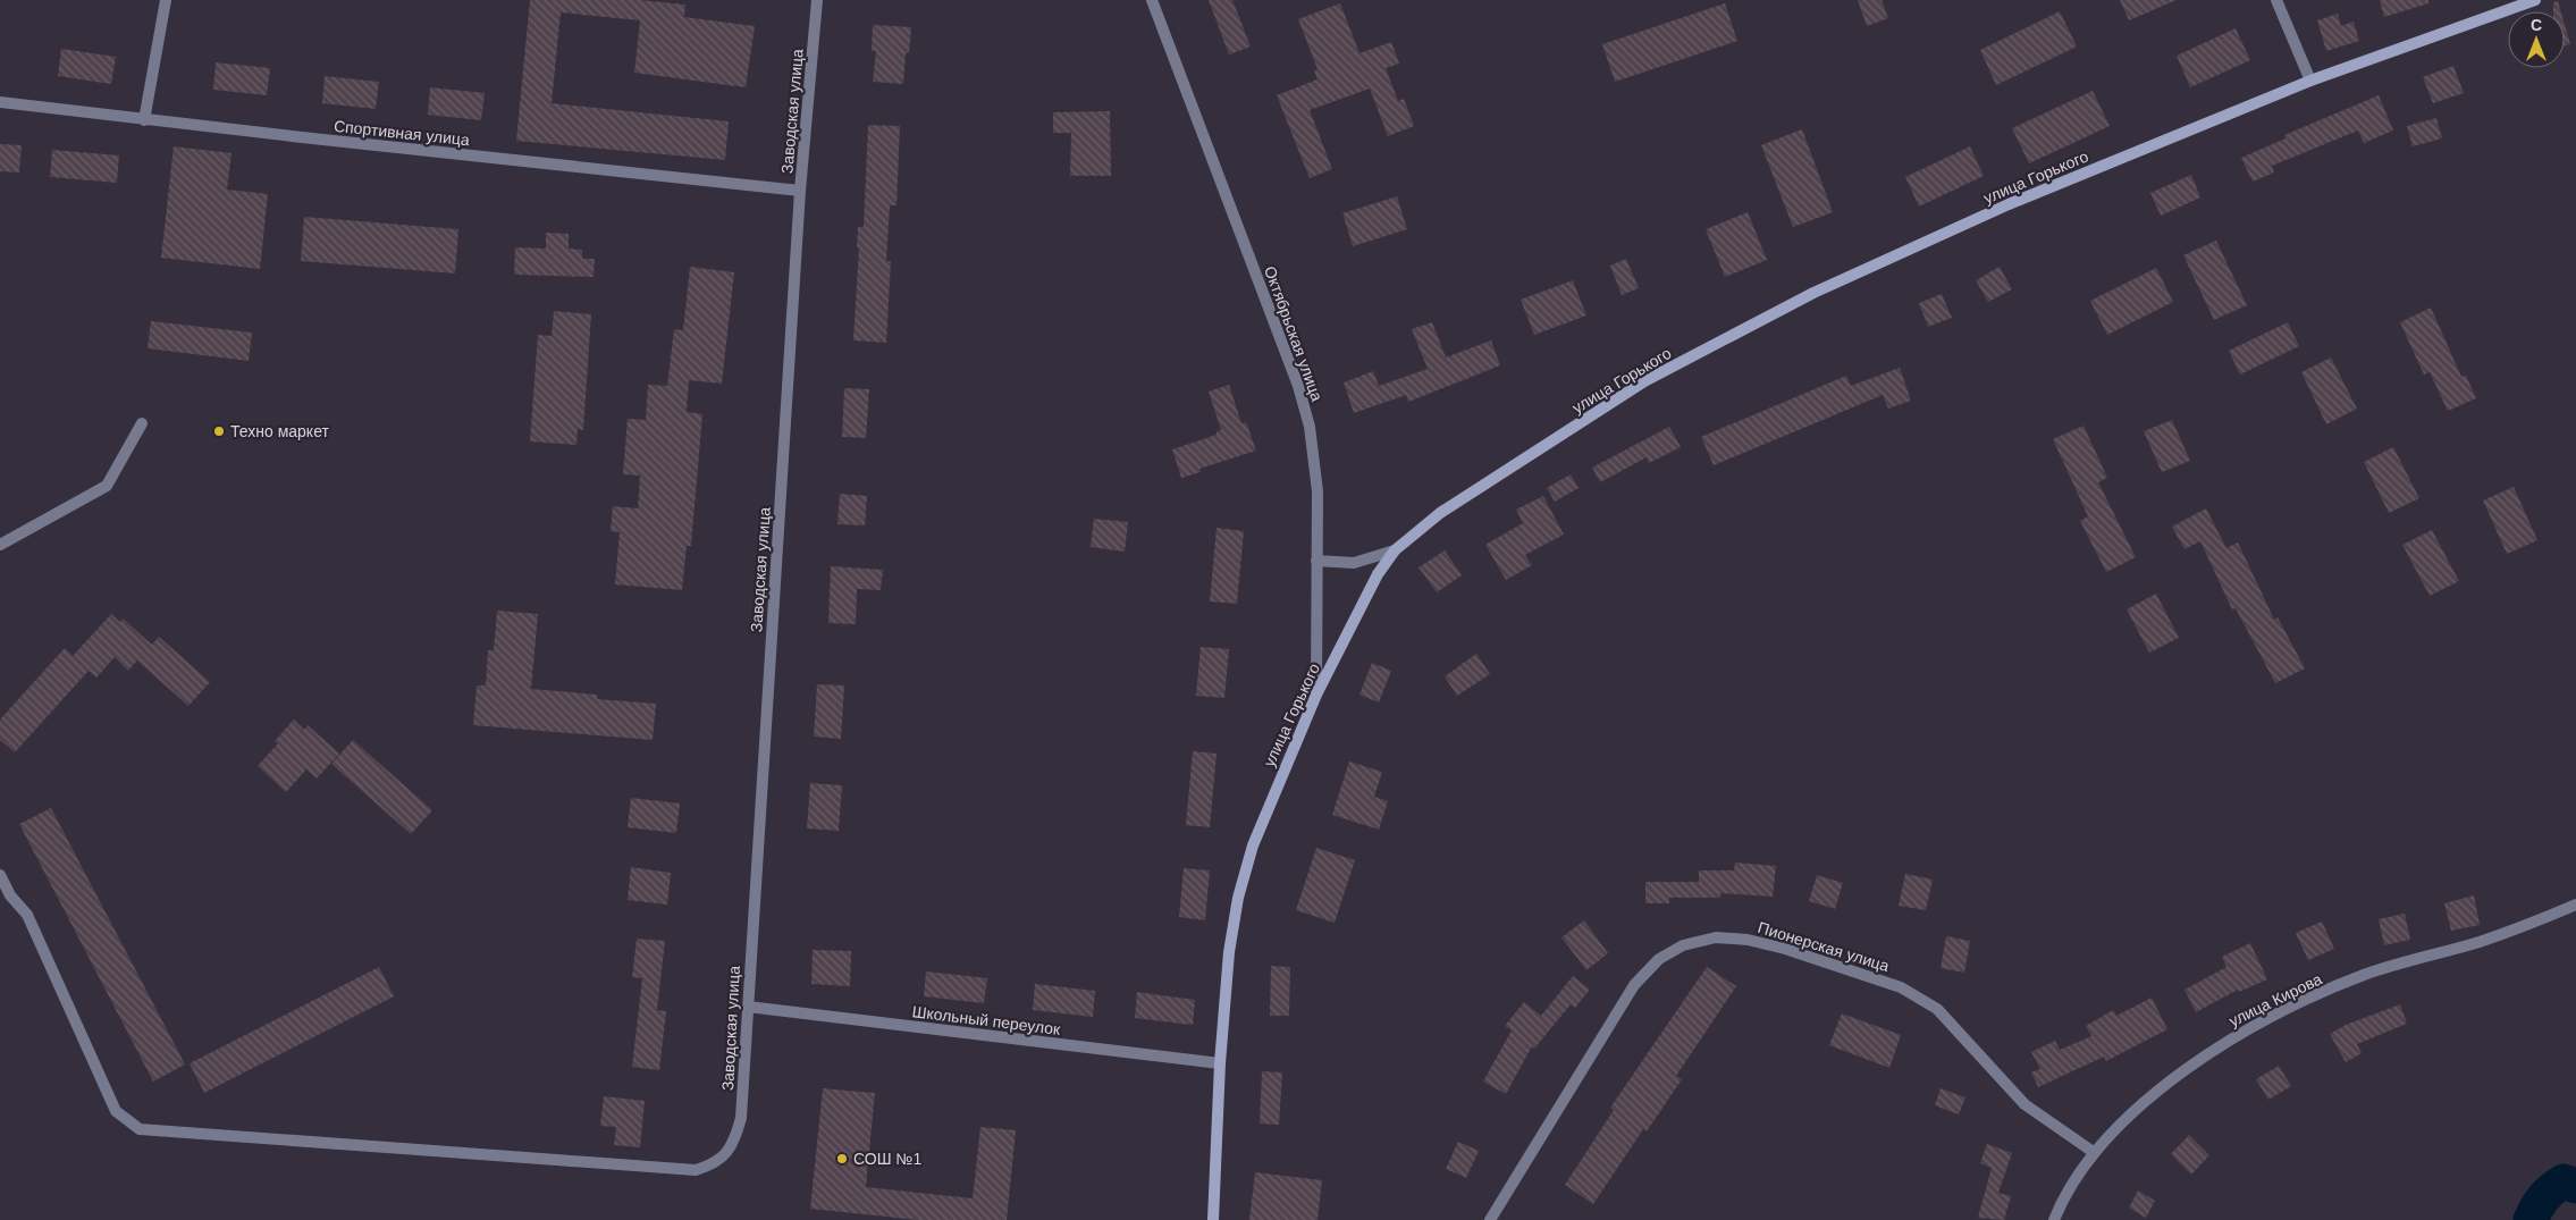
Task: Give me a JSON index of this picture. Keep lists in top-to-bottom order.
{
  "streets": {
    "main road": ["улица Горького"],
    "street": [
      "Заводская улица",
      "Спортивная улица",
      "Октябрьская улица",
      "Пионерская улица",
      "улица Кирова",
      "Школьный переулок"
    ]
  },
  "crossings": [
    ["Заводская улица", "Спортивная улица"],
    ["Заводская улица", "Школьный переулок"],
    ["улица Горького", "Октябрьская улица"],
    ["улица Горького", "Школьный переулок"],
    ["Пионерская улица", "улица Кирова"]
  ],
  "places": ["Техно маркет", "СОШ №1"],
  "north": "top"
}
